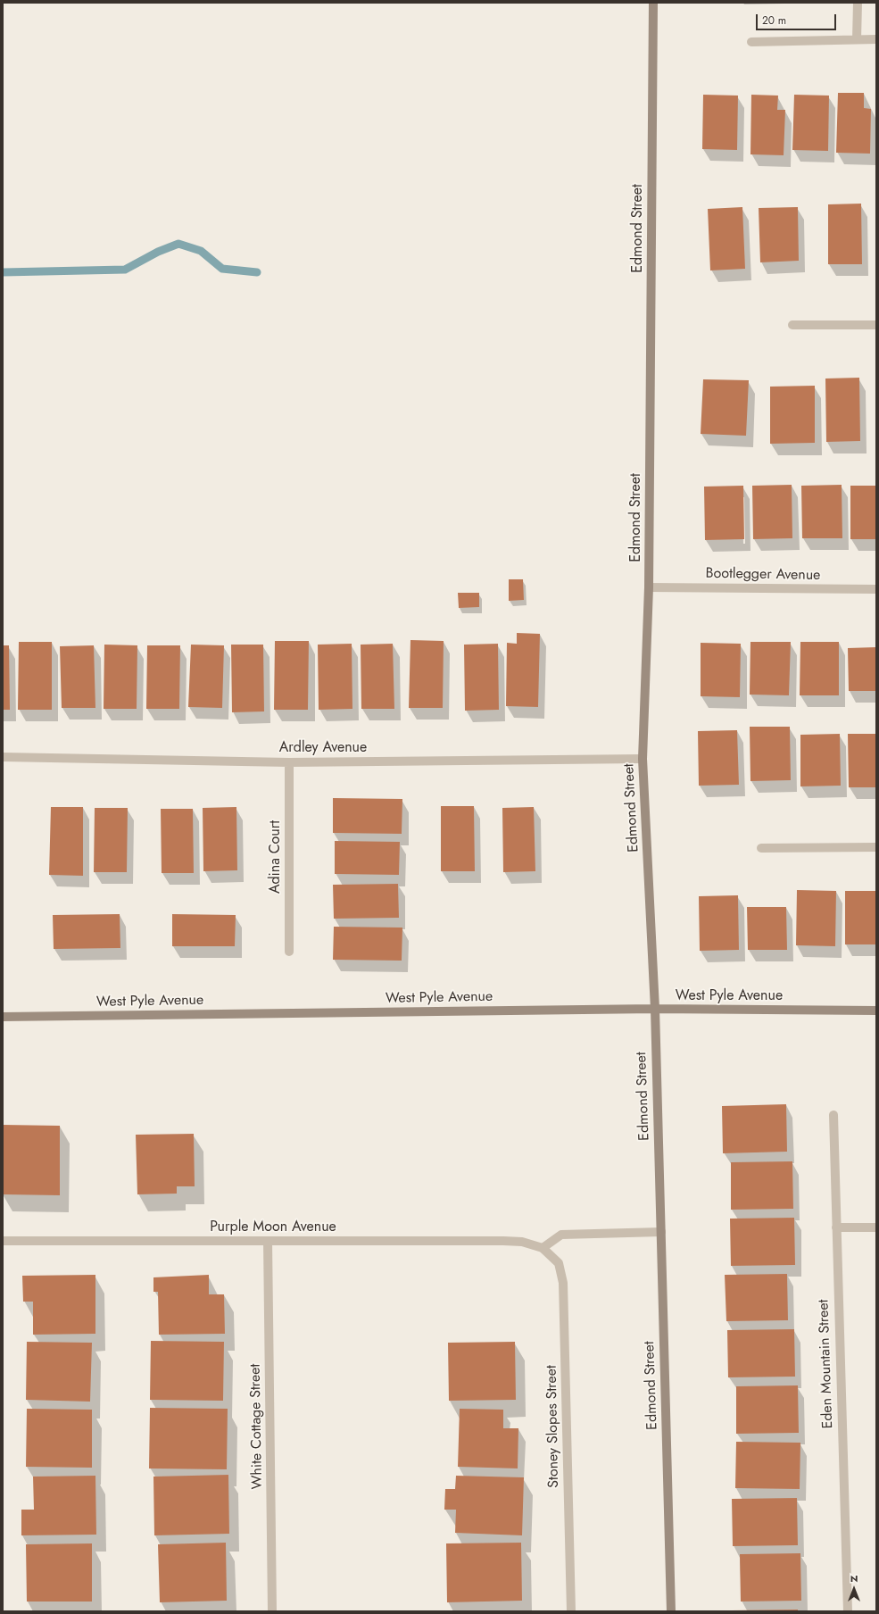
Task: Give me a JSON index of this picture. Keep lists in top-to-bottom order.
{
  "streets": {
    "street": [
      "Edmond Street",
      "Bootlegger Avenue",
      "Ardley Avenue",
      "Adina Court",
      "West Pyle Avenue",
      "Purple Moon Avenue",
      "Eden Mountain Street",
      "White Cottage Street",
      "Stoney Slopes Street"
    ]
  },
  "crossings": [
    ["Edmond Street", "Bootlegger Avenue"],
    ["Edmond Street", "Ardley Avenue"],
    ["Edmond Street", "West Pyle Avenue"],
    ["Ardley Avenue", "Adina Court"],
    ["Purple Moon Avenue", "White Cottage Street"],
    ["Purple Moon Avenue", "Stoney Slopes Street"]
  ],
  "scale_bar": "20 m",
  "north": "top"
}
